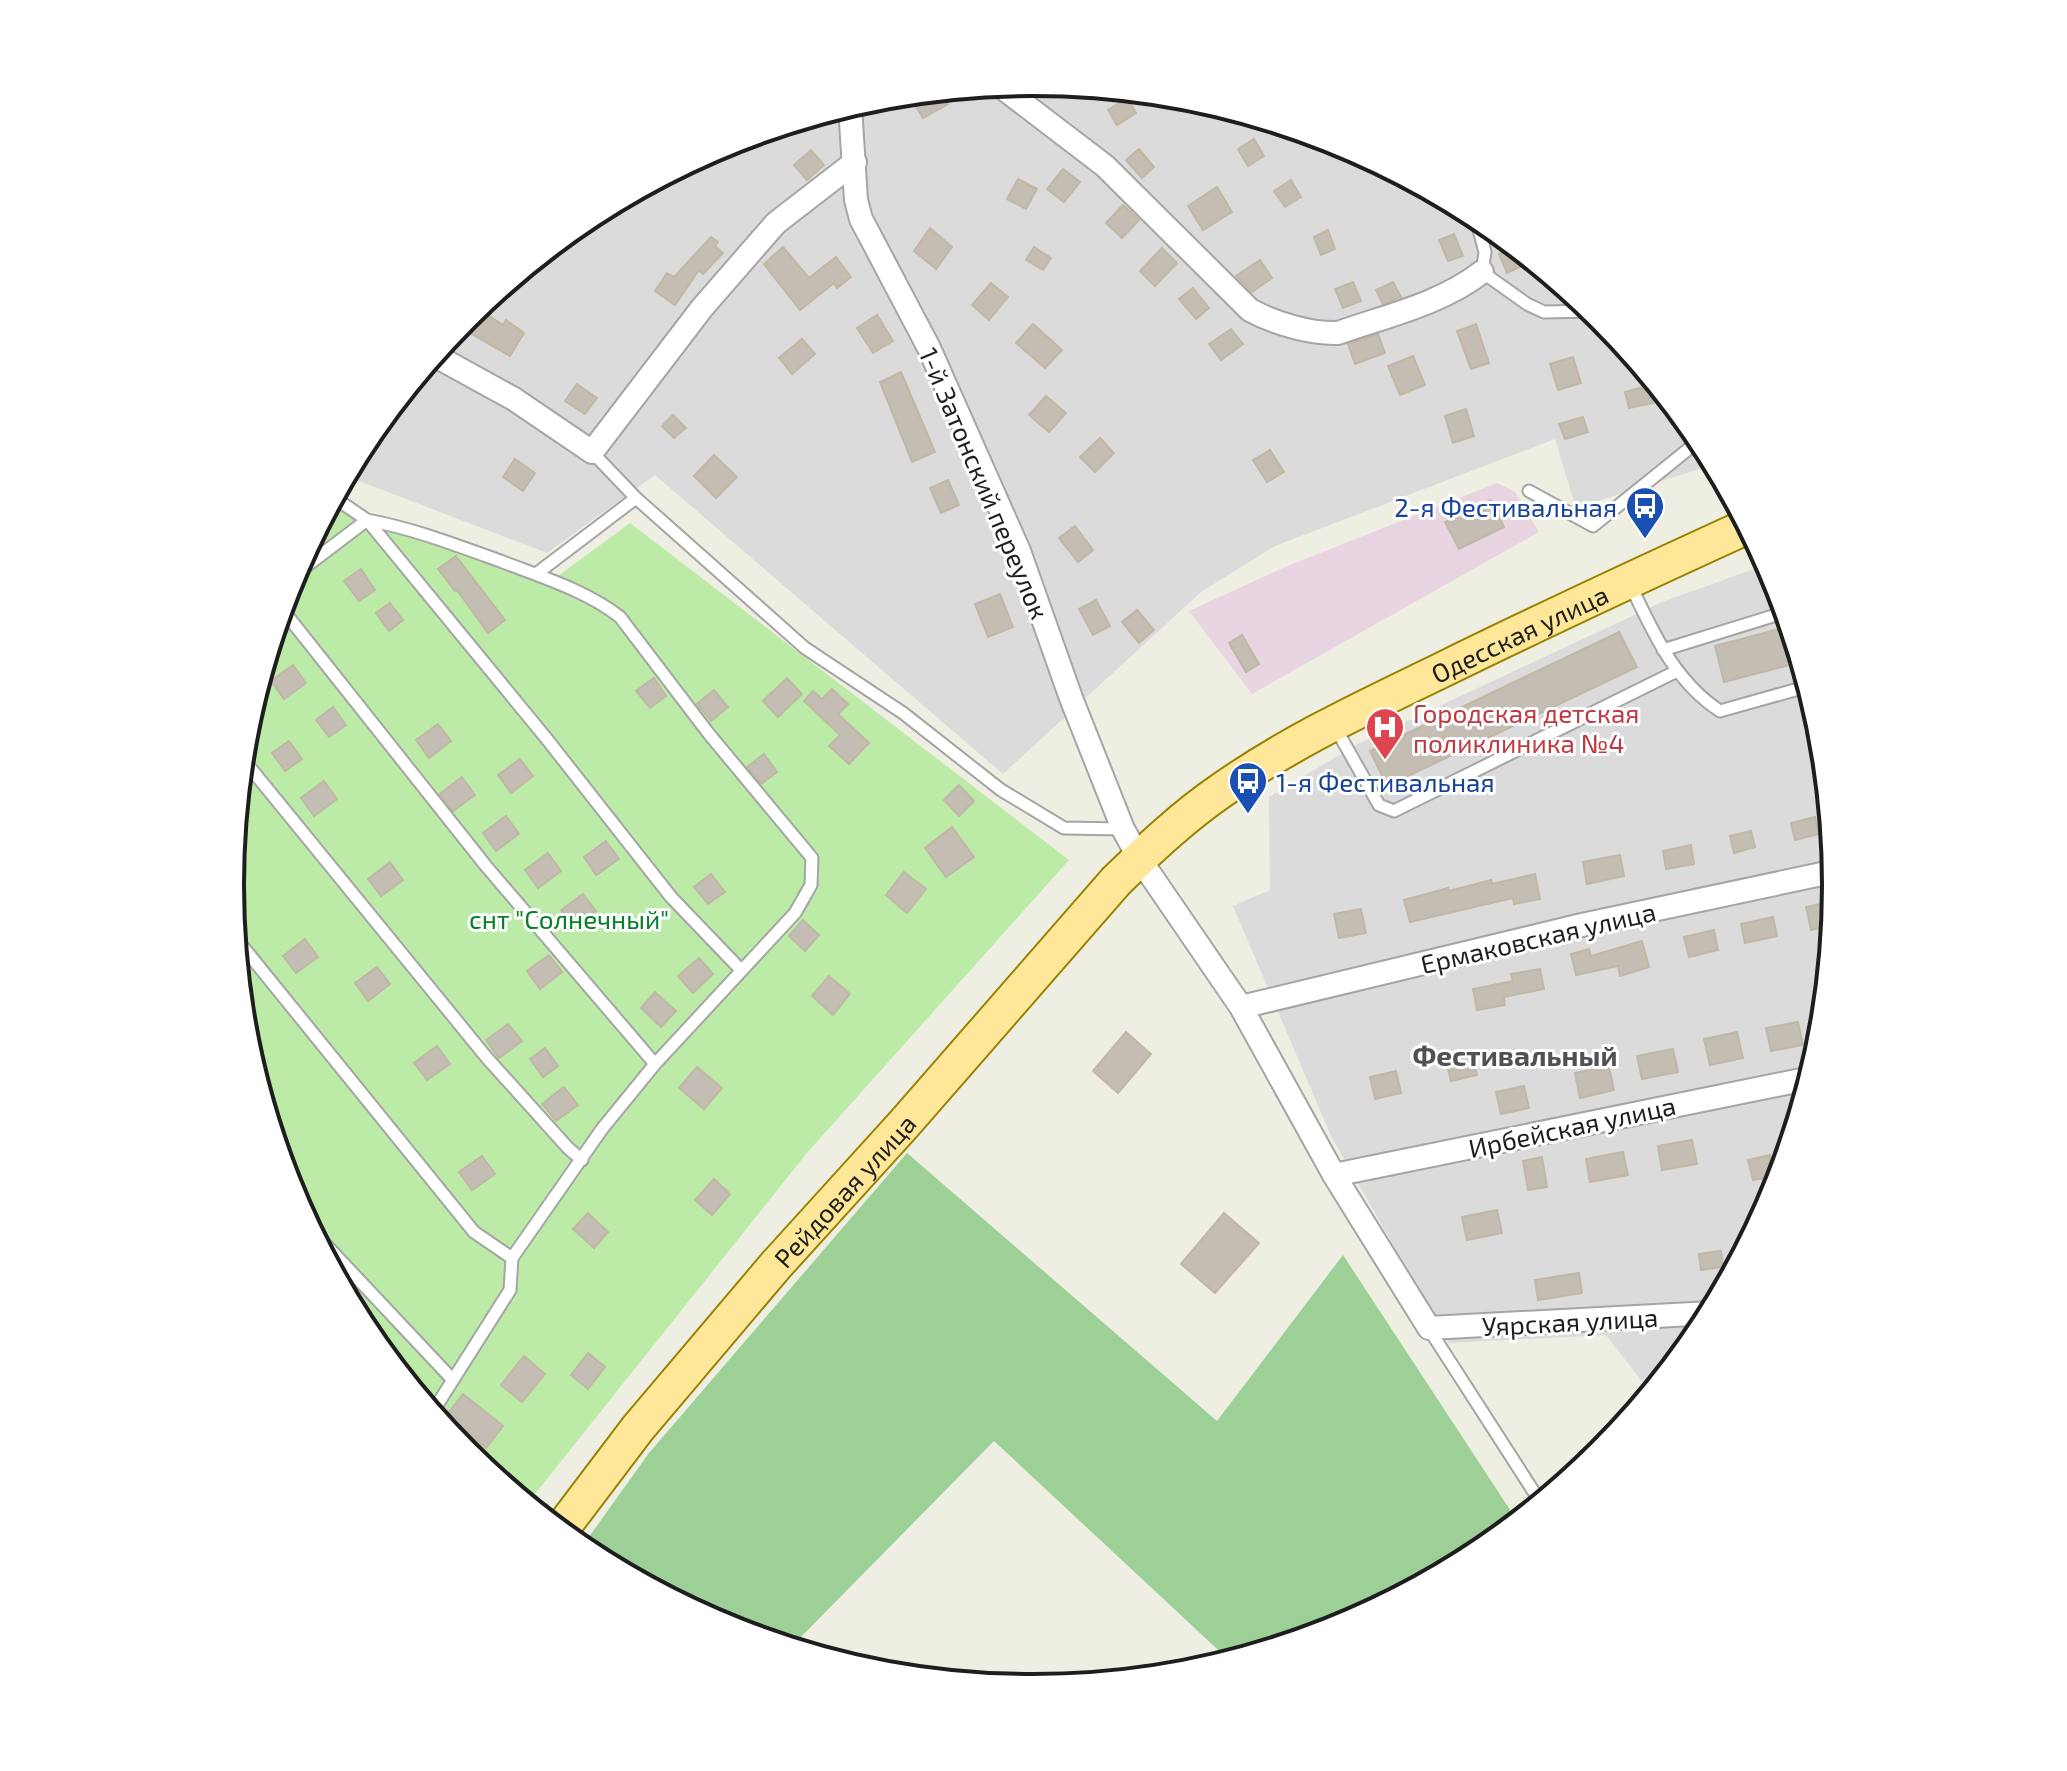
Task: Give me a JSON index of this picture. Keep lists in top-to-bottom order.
{
  "streets": {
    "main road": ["Одесская улица", "Рейдовая улица"],
    "street": [
      "1-й Затонский переулок",
      "Ермаковская улица",
      "Ирбейская улица",
      "Уярская улица"
    ]
  },
  "crossings": [
    ["Одесская улица", "Рейдовая улица"]
  ],
  "districts": ["Фестивальный"],
  "parks": ["снт \"Солнечный\""],
  "places": {
    "bus stop": ["2-я Фестивальная", "1-я Фестивальная"],
    "hospital": ["Городская детская поликлиника №4"]
  }
}
